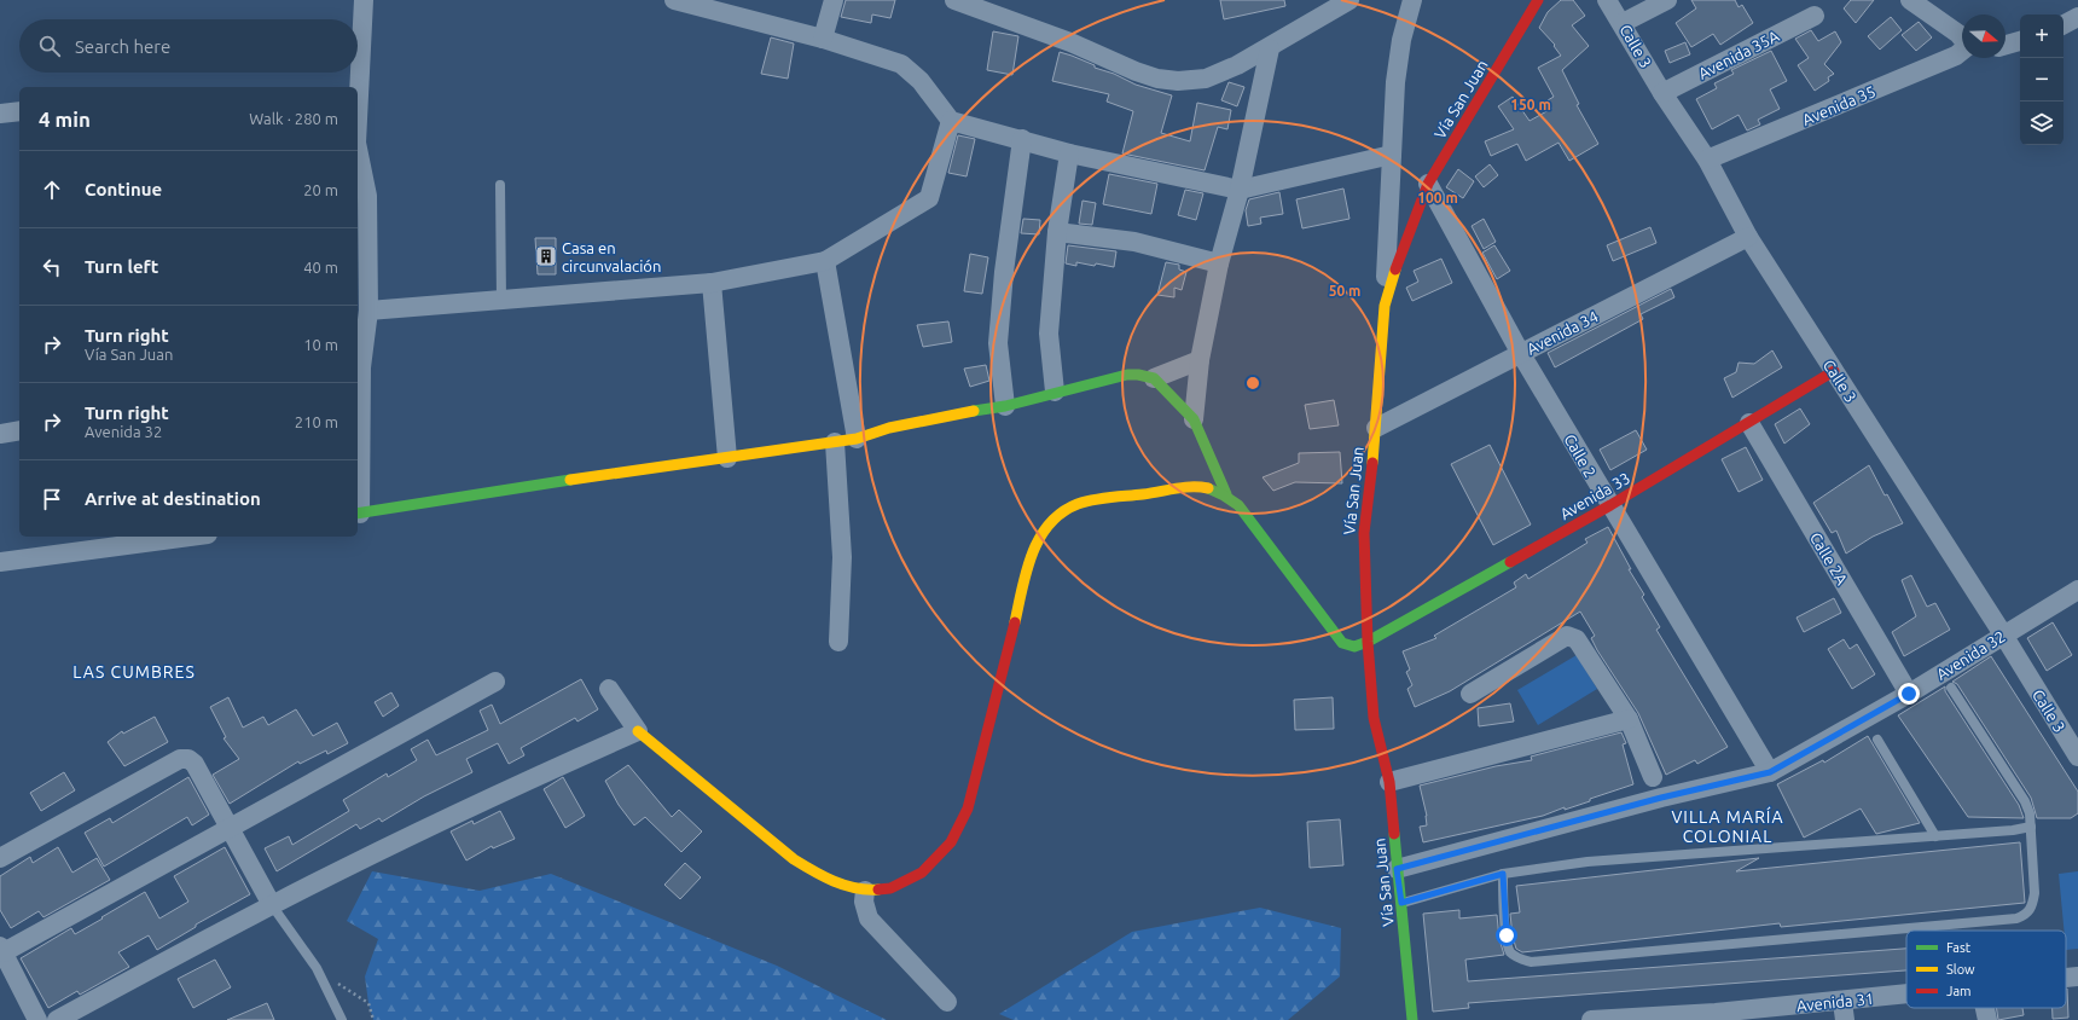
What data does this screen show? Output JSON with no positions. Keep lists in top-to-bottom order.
{
  "streets": {
    "street": [
      "Calle 3",
      "Avenida 35A",
      "Vía San Juan",
      "Avenida 35",
      "Avenida 34",
      "Calle 2",
      "Avenida 33",
      "Calle 2A",
      "Avenida 32",
      "Avenida 31"
    ]
  },
  "crossings": [
    ["Calle 3", "Avenida 35A"],
    ["Calle 3", "Avenida 35"],
    ["Calle 3", "Avenida 34"],
    ["Calle 3", "Avenida 33"],
    ["Calle 3", "Avenida 32"],
    ["Vía San Juan", "Avenida 34"],
    ["Vía San Juan", "Calle 2"],
    ["Vía San Juan", "Avenida 33"],
    ["Vía San Juan", "Avenida 32"],
    ["Avenida 34", "Calle 2"],
    ["Calle 2", "Avenida 33"],
    ["Calle 2", "Avenida 32"],
    ["Avenida 33", "Calle 2A"],
    ["Calle 2A", "Avenida 32"]
  ],
  "districts": ["LAS CUMBRES", "VILLA MARÍA COLONIAL"],
  "places": {
    "building": ["Casa en circunvalación"]
  },
  "legend": ["Fast", "Slow", "Jam"],
  "north": "right",
  "page": {
    "map_buttons": ["+", "−"],
    "search": "Search here",
    "heading": ["4 min", "Walk · 280 m"],
    "list": [
      ["Continue", "20 m"],
      ["Turn left", "40 m"],
      ["Turn right", "Vía San Juan", "10 m"],
      ["Turn right", "Avenida 32", "210 m"],
      "Arrive at destination"
    ]
  },
  "rings": ["150 m", "100 m", "50 m"]
}
